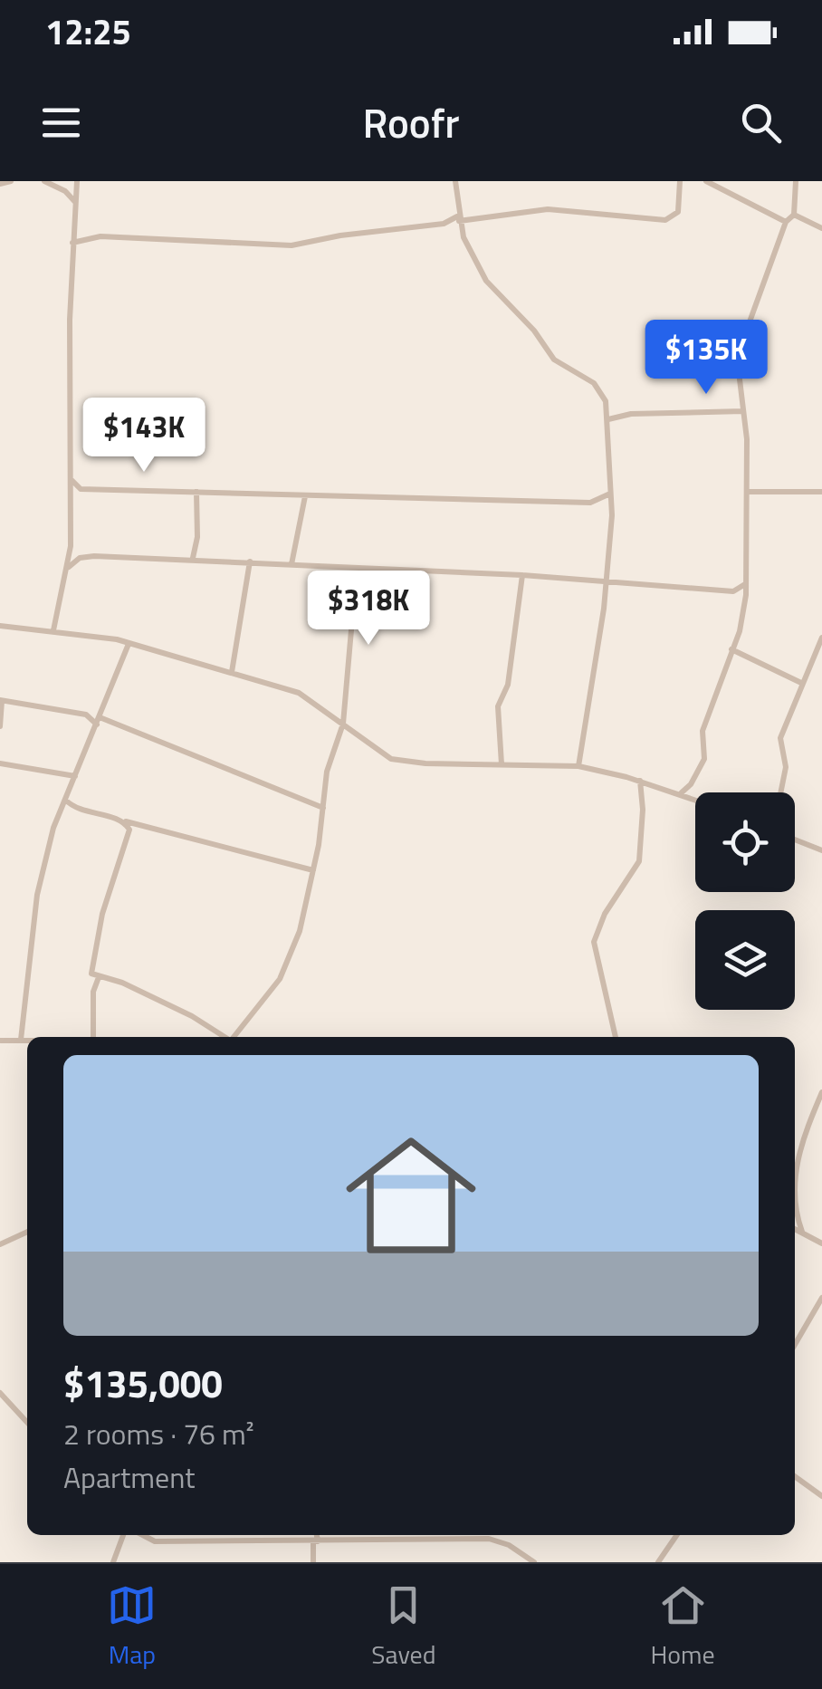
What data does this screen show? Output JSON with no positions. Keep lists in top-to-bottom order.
{
  "page": {
    "status": "12:25",
    "header": "Roofr",
    "price": ["$135K", "$143K", "$318K"],
    "list": [
      {
        "name": "$135,000",
        "note": "2 rooms · 76 m² · Apartment"
      }
    ],
    "tabs": ["Map", "Saved", "Home"]
  }
}
